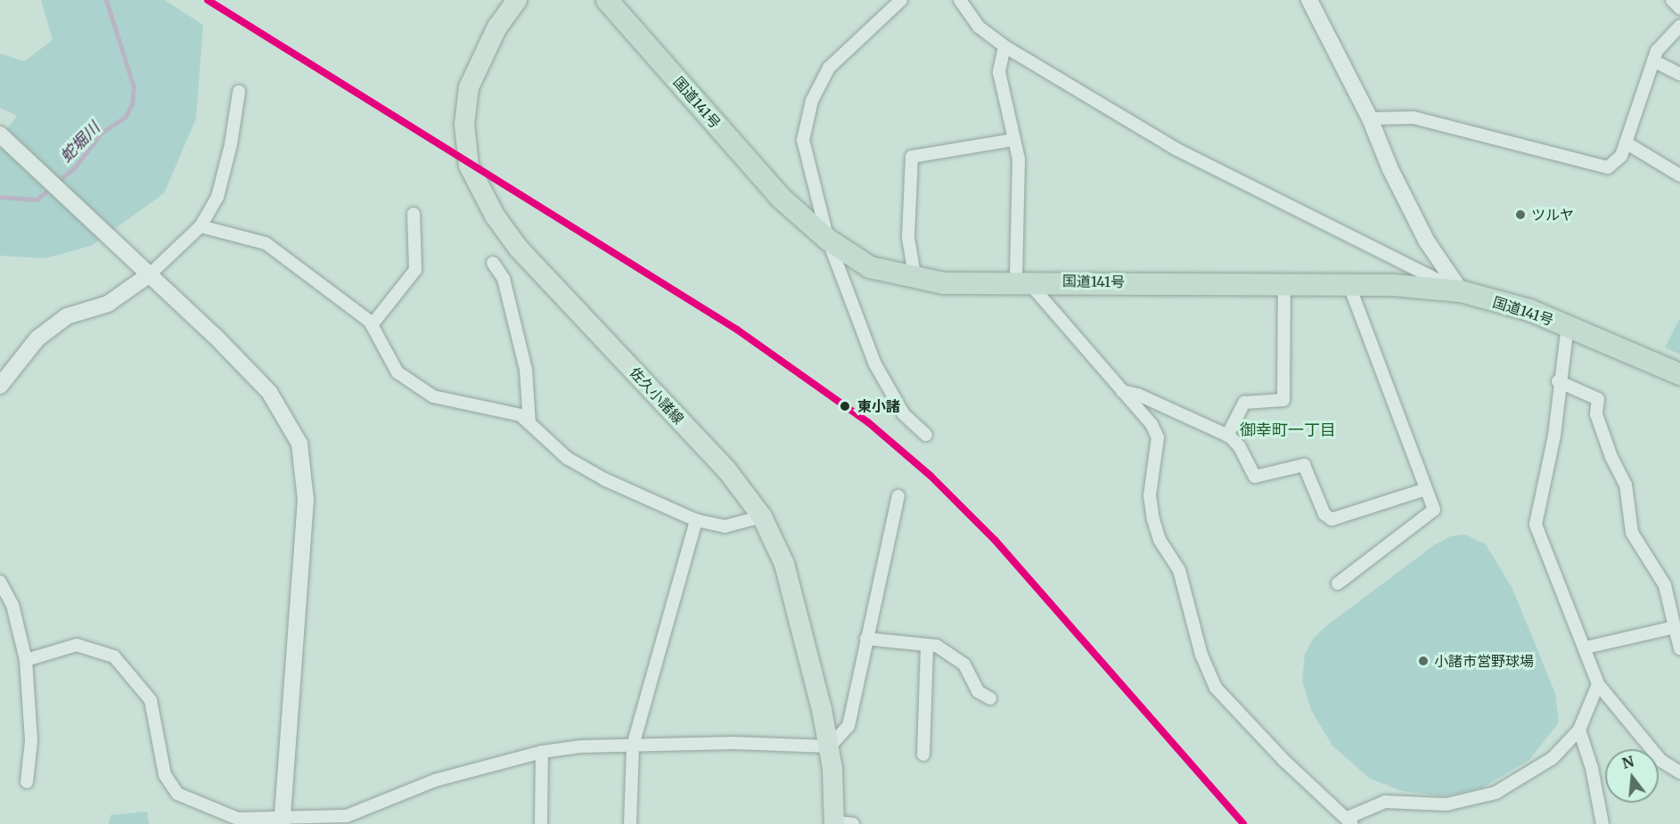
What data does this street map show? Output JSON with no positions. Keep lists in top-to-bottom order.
{
  "streets": {
    "highway": ["国道141号"],
    "main road": ["佐久小諸線"]
  },
  "districts": ["御幸町一丁目"],
  "water": ["蛇堀川"],
  "places": ["ツルヤ", "東小諸", "小諸市営野球場"],
  "north": "top"
}
